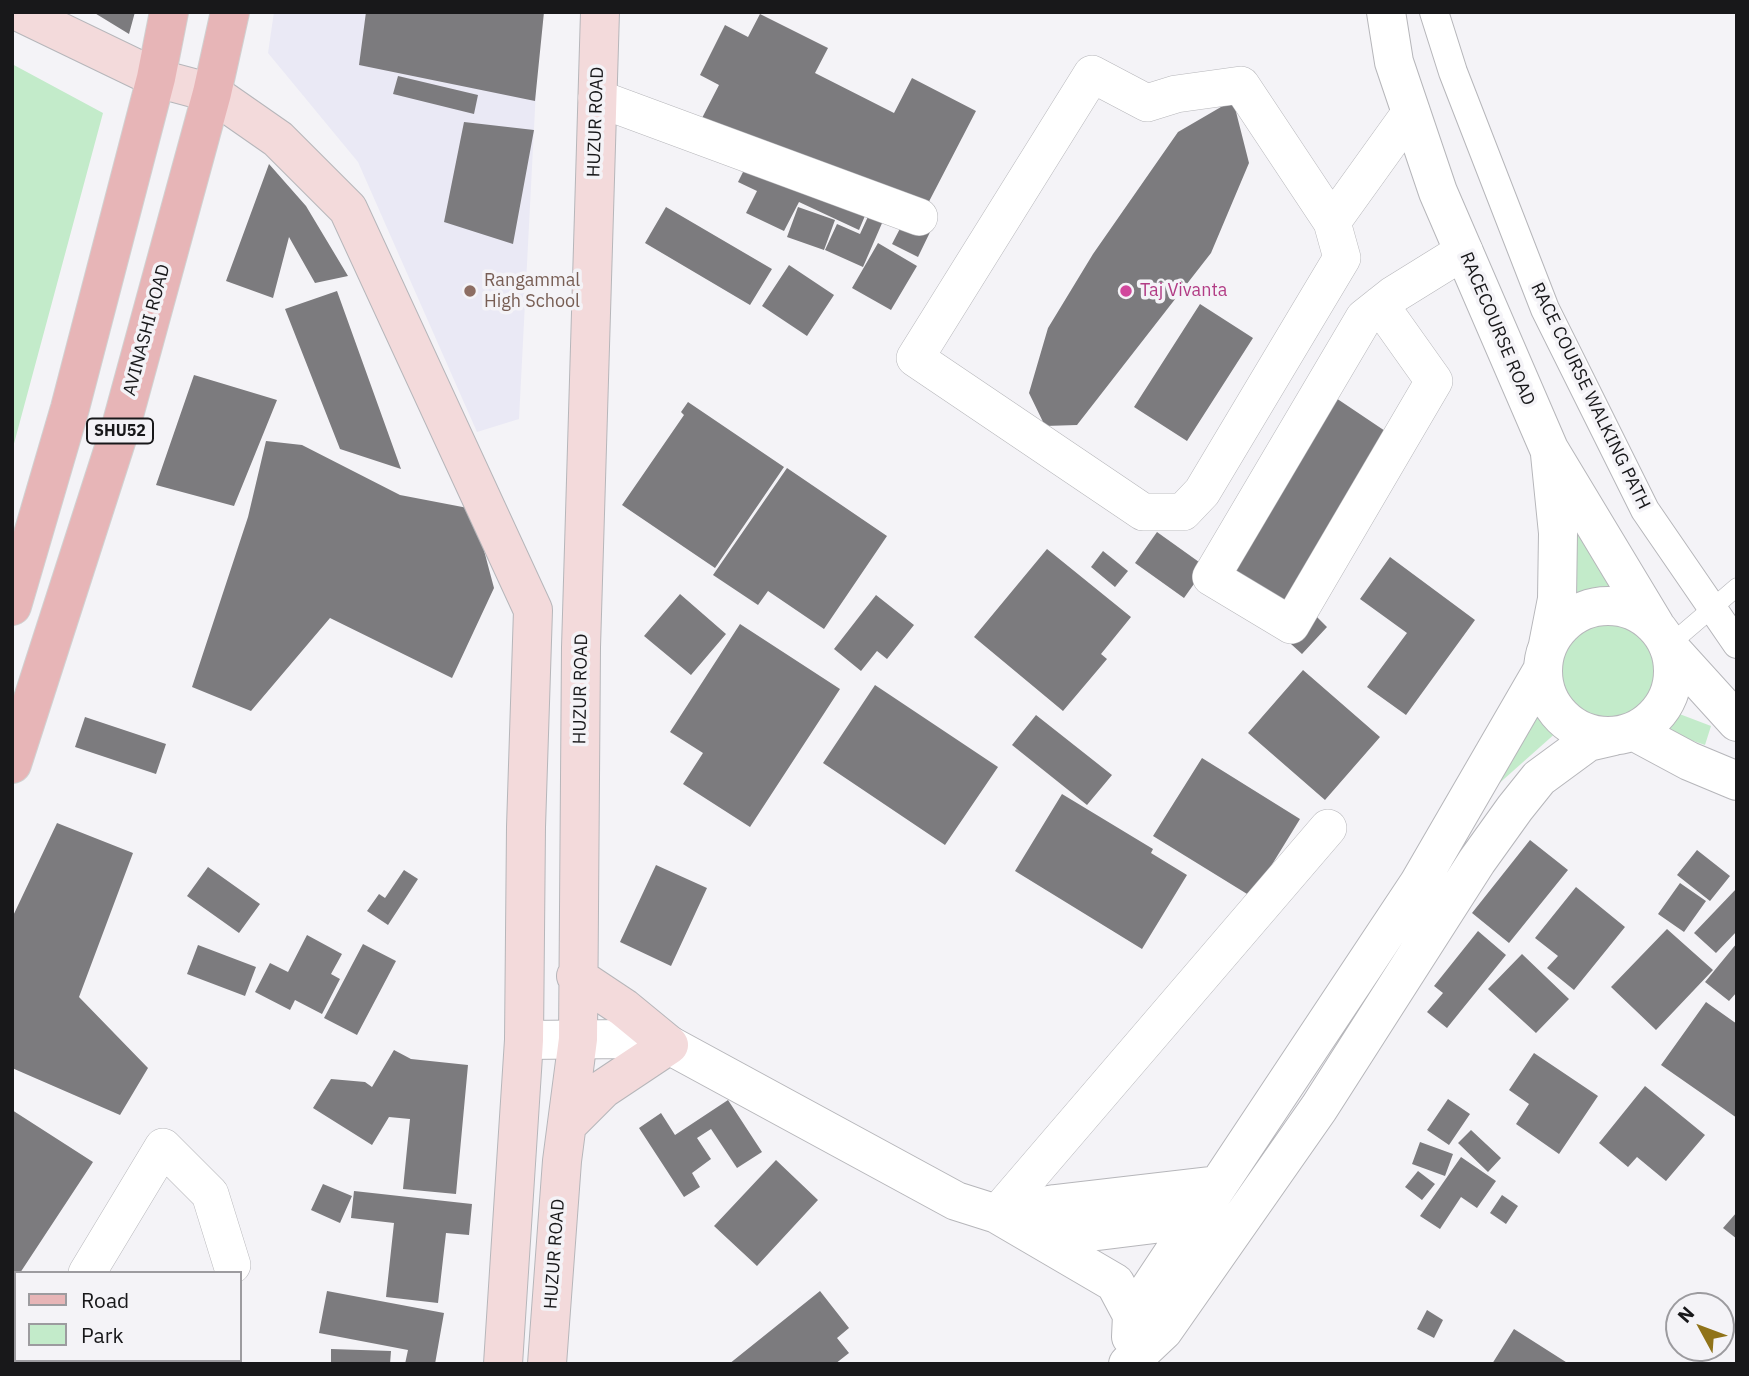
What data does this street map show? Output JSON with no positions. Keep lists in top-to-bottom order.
{
  "streets": {
    "main road": ["HUZUR ROAD", "AVINASHI ROAD", "SHU52"],
    "street": ["RACECOURSE ROAD", "RACE COURSE WALKING PATH"]
  },
  "places": ["Rangammal High School", "Taj Vivanta"],
  "legend": ["Road", "Park"],
  "north": "top left"
}
